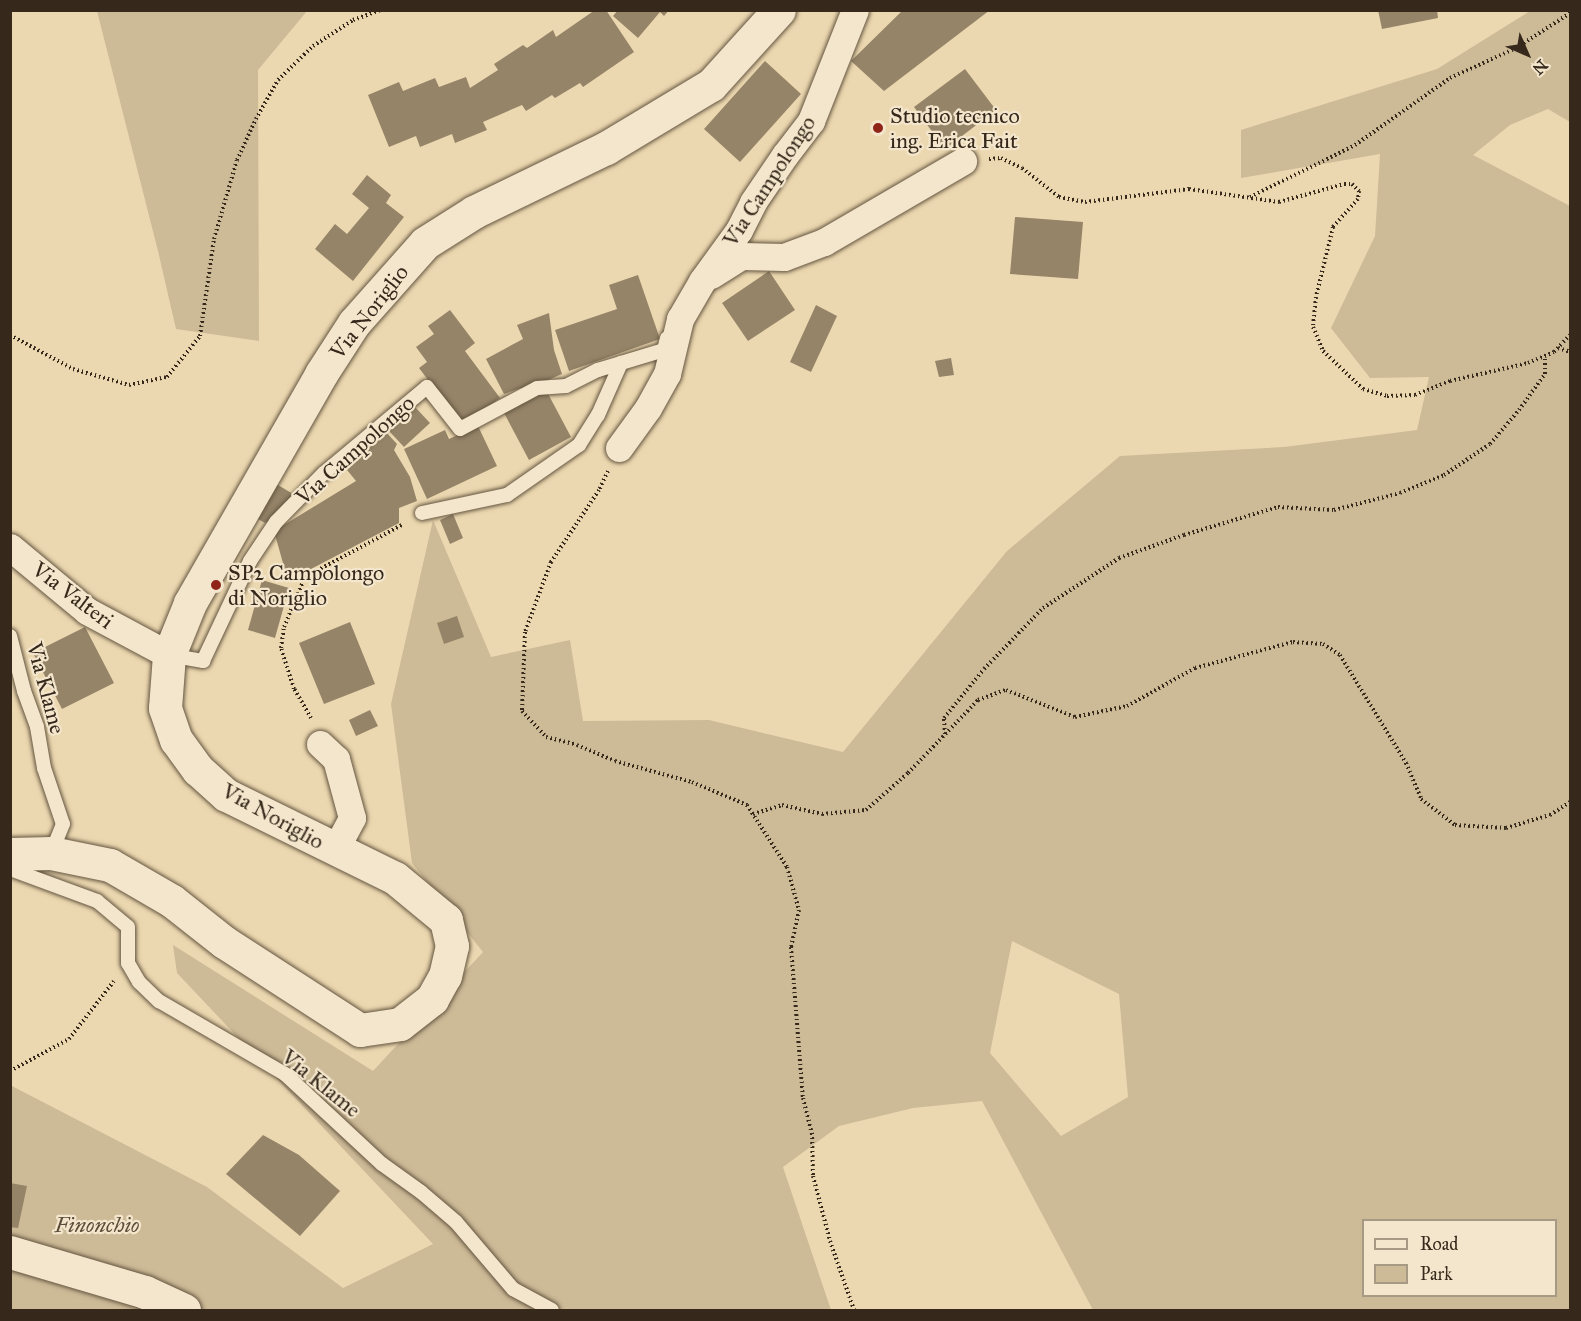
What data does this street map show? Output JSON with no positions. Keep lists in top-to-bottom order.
{
  "streets": {
    "main road": ["Via Noriglio"],
    "street": ["Via Campolongo", "Via Valteri"],
    "lane": ["Via Klame"]
  },
  "crossings": [
    ["Via Campolongo", "Via Noriglio"],
    ["Via Campolongo", "Via Valteri"],
    ["Via Noriglio", "Via Valteri"],
    ["Via Noriglio", "Via Klame"]
  ],
  "parks": ["Finonchio"],
  "places": ["Studio tecnico ing. Erica Fait", "SP2 Campolongo di Noriglio"],
  "legend": ["Road", "Park"],
  "north": "bottom right"
}
